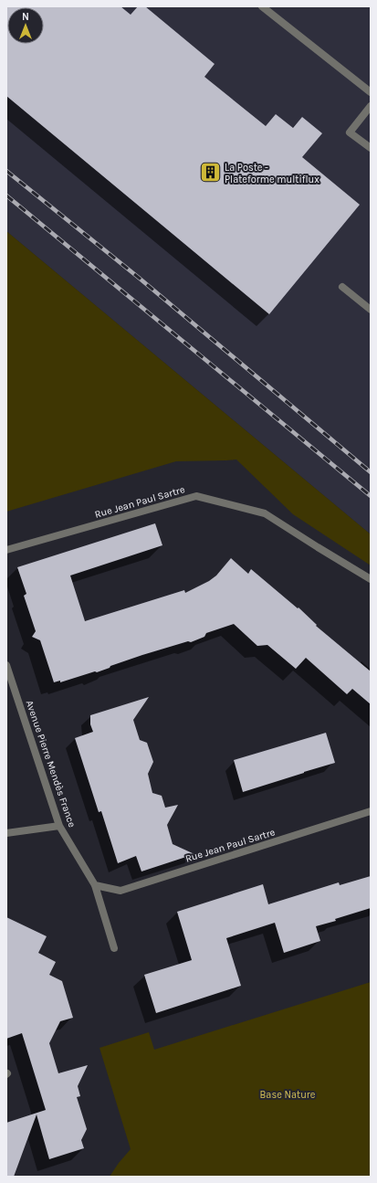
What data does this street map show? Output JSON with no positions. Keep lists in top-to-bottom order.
{
  "streets": {
    "street": ["Rue Jean Paul Sartre", "Avenue Pierre Mendès France"]
  },
  "crossings": [
    ["Rue Jean Paul Sartre", "Avenue Pierre Mendès France"]
  ],
  "parks": ["Base Nature"],
  "places": {
    "building": ["La Poste - Plateforme multiflux"]
  },
  "north": "top"
}
